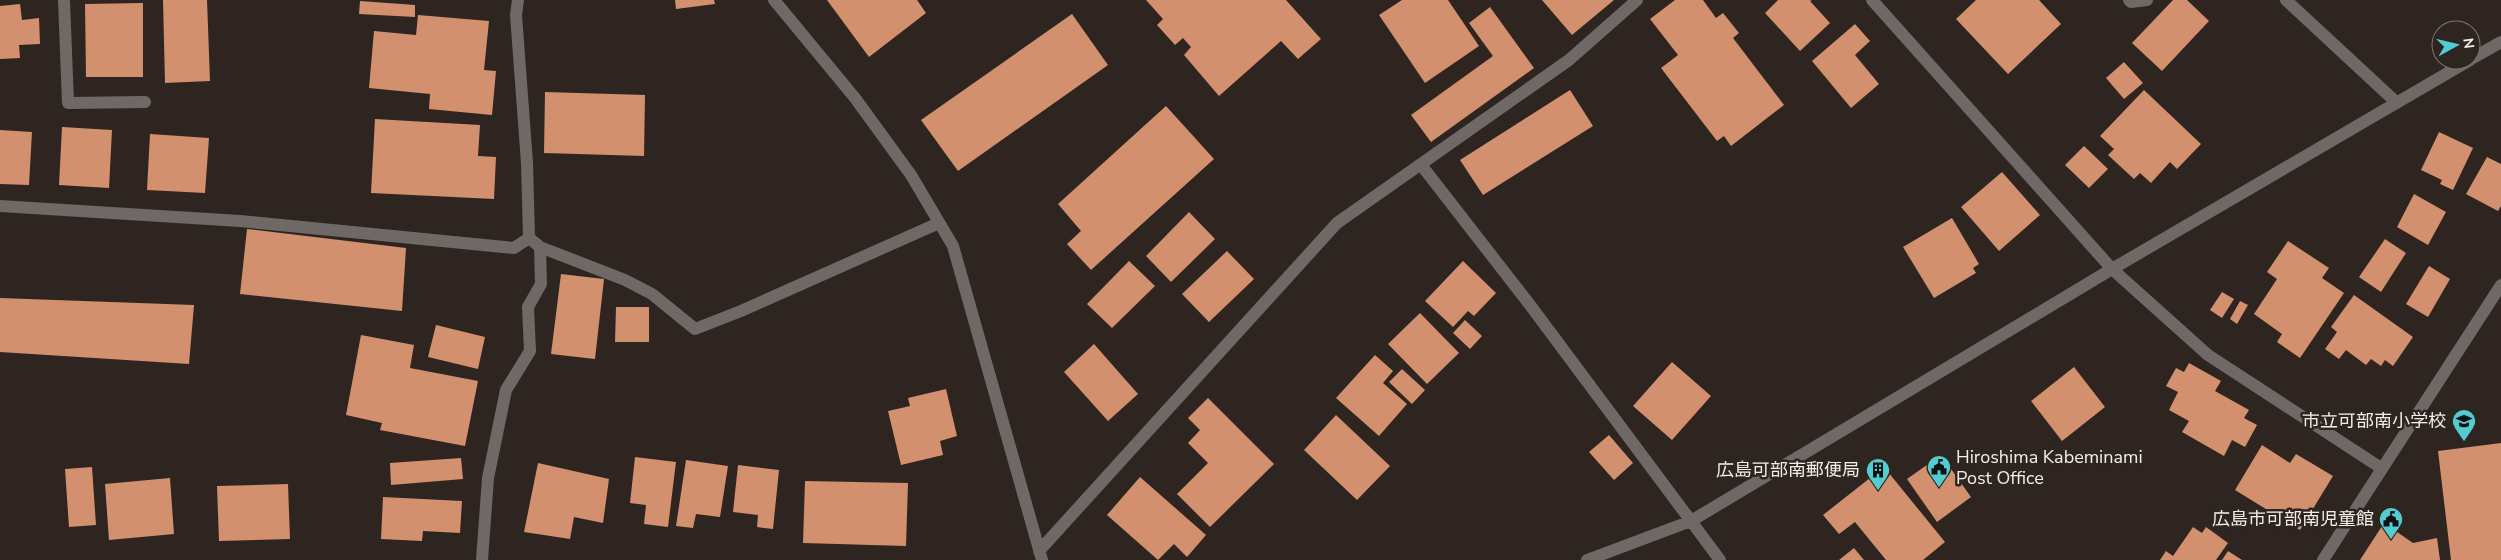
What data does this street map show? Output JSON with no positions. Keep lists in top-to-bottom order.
{
  "places": {
    "school or university": ["市立可部南小学校"],
    "public building": ["Hiroshima Kabeminami Post Office", "広島市可部南児童館"],
    "building": ["広島可部南郵便局"]
  },
  "north": "right"
}
